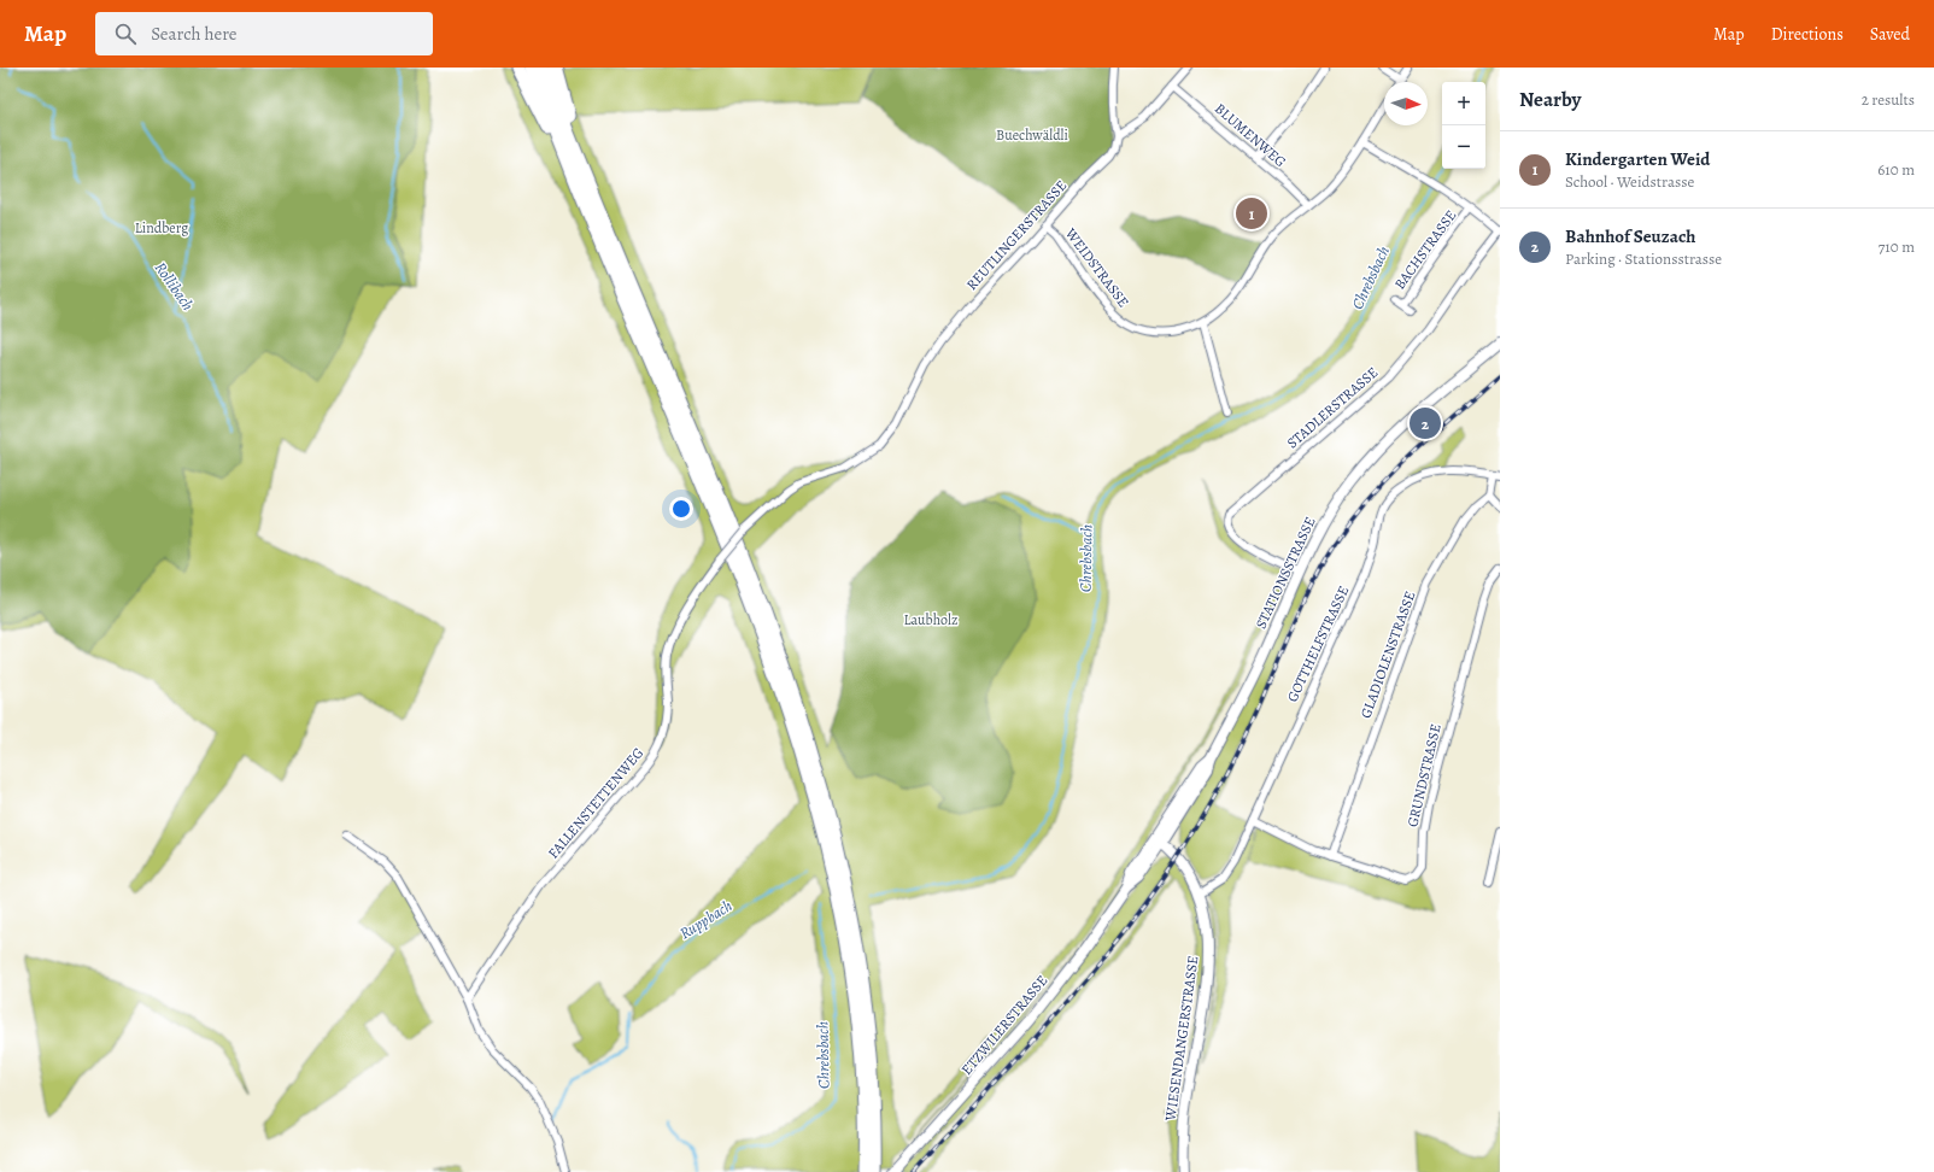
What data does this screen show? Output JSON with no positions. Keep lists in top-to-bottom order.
{
  "streets": {
    "main road": ["STATIONSSTRASSE", "ETZWILERSTRASSE", "WIESENDANGERSTRASSE"],
    "street": [
      "BLUMENWEG",
      "REUTLINGERSTRASSE",
      "BACHSTRASSE",
      "WEIDSTRASSE",
      "STADLERSTRASSE",
      "GOTTHELFSTRASSE",
      "GLADIOLENSTRASSE",
      "GRUNDSTRASSE",
      "FALLENSTETTENWEG"
    ]
  },
  "crossings": [
    ["BLUMENWEG", "WEIDSTRASSE"],
    ["REUTLINGERSTRASSE", "WEIDSTRASSE"],
    ["REUTLINGERSTRASSE", "FALLENSTETTENWEG"],
    ["STADLERSTRASSE", "STATIONSSTRASSE"],
    ["STATIONSSTRASSE", "ETZWILERSTRASSE"],
    ["GOTTHELFSTRASSE", "GRUNDSTRASSE"],
    ["GOTTHELFSTRASSE", "WIESENDANGERSTRASSE"],
    ["GLADIOLENSTRASSE", "GRUNDSTRASSE"],
    ["ETZWILERSTRASSE", "WIESENDANGERSTRASSE"]
  ],
  "water": ["Chrebsbach", "Rollibach", "Ruppbach"],
  "parks": ["Buechwäldli", "Lindberg", "Laubholz"],
  "north": "right",
  "page": {
    "header": "Map",
    "search": "Search here",
    "nav": ["Map", "Directions", "Saved"],
    "heading": ["Nearby", "2 results"],
    "map_buttons": ["+", "−"],
    "list": [
      {
        "mark": "1",
        "name": "Kindergarten Weid",
        "note": "School · Weidstrasse",
        "value": "610 m"
      },
      {
        "mark": "2",
        "name": "Bahnhof Seuzach",
        "note": "Parking · Stationsstrasse",
        "value": "710 m"
      }
    ],
    "pins": ["1", "2"]
  }
}
